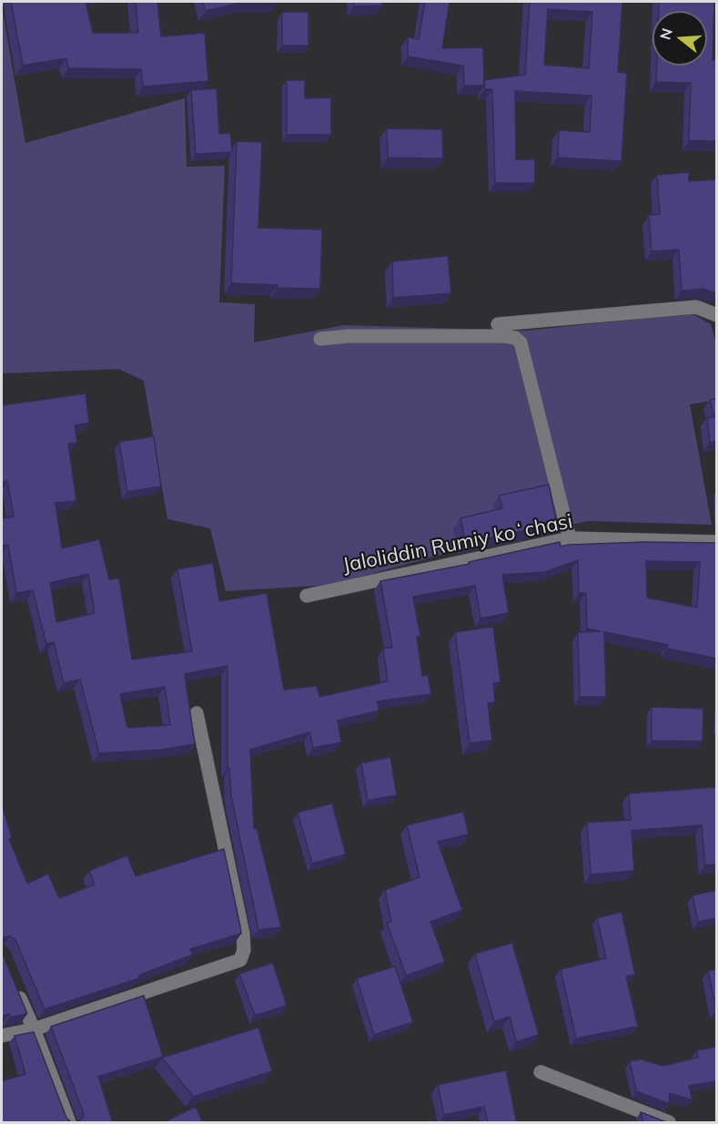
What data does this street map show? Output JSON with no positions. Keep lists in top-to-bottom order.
{
  "streets": {
    "street": ["Jaloliddin Rumiy koʻchasi"]
  },
  "north": "left"
}
